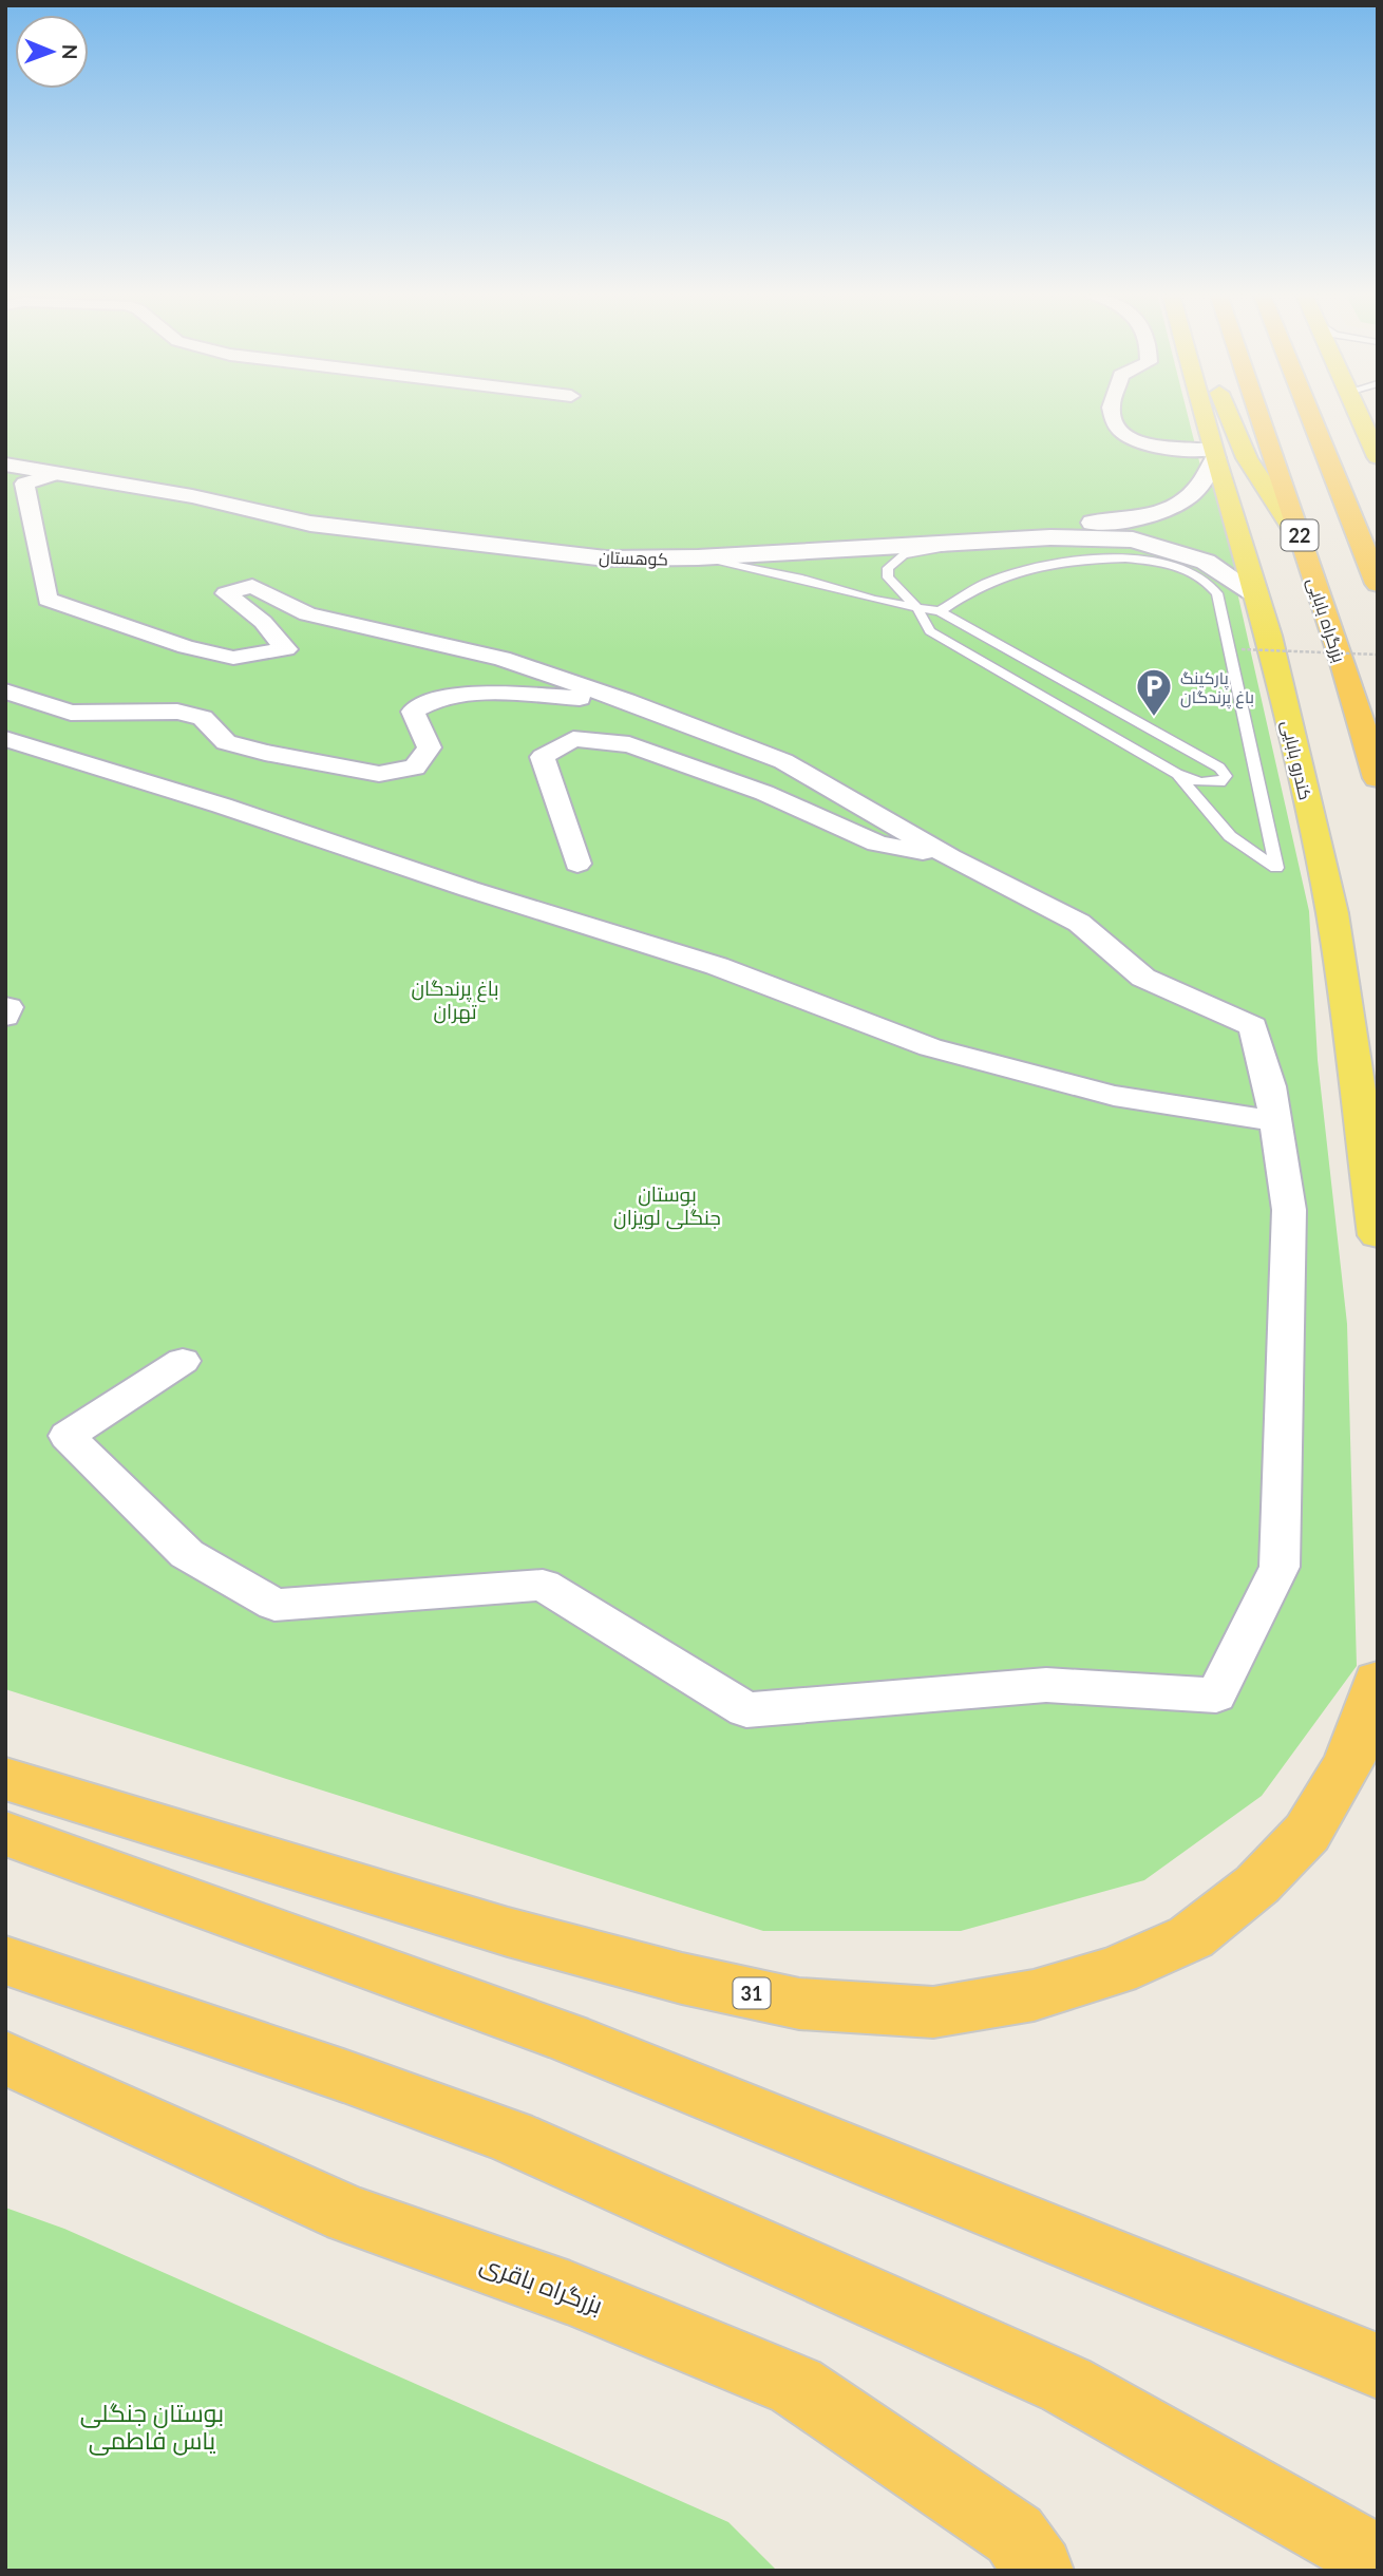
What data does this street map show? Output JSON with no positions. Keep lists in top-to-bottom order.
{
  "streets": {
    "highway": [
      "22",
      "بزرگراه بابایی",
      "31",
      "بزرگراه باقری"
    ],
    "main road": ["کوهستان", "کندرو بابایی"]
  },
  "crossings": [
    ["کوهستان", "کندرو بابایی"]
  ],
  "parks": ["باغ پرندگان تهران", "بوستان جنگلی لویزان", "بوستان جنگلی یاس فاطمی"],
  "places": {
    "parking": ["پارکینگ باغ پرندگان"]
  },
  "north": "right"
}
